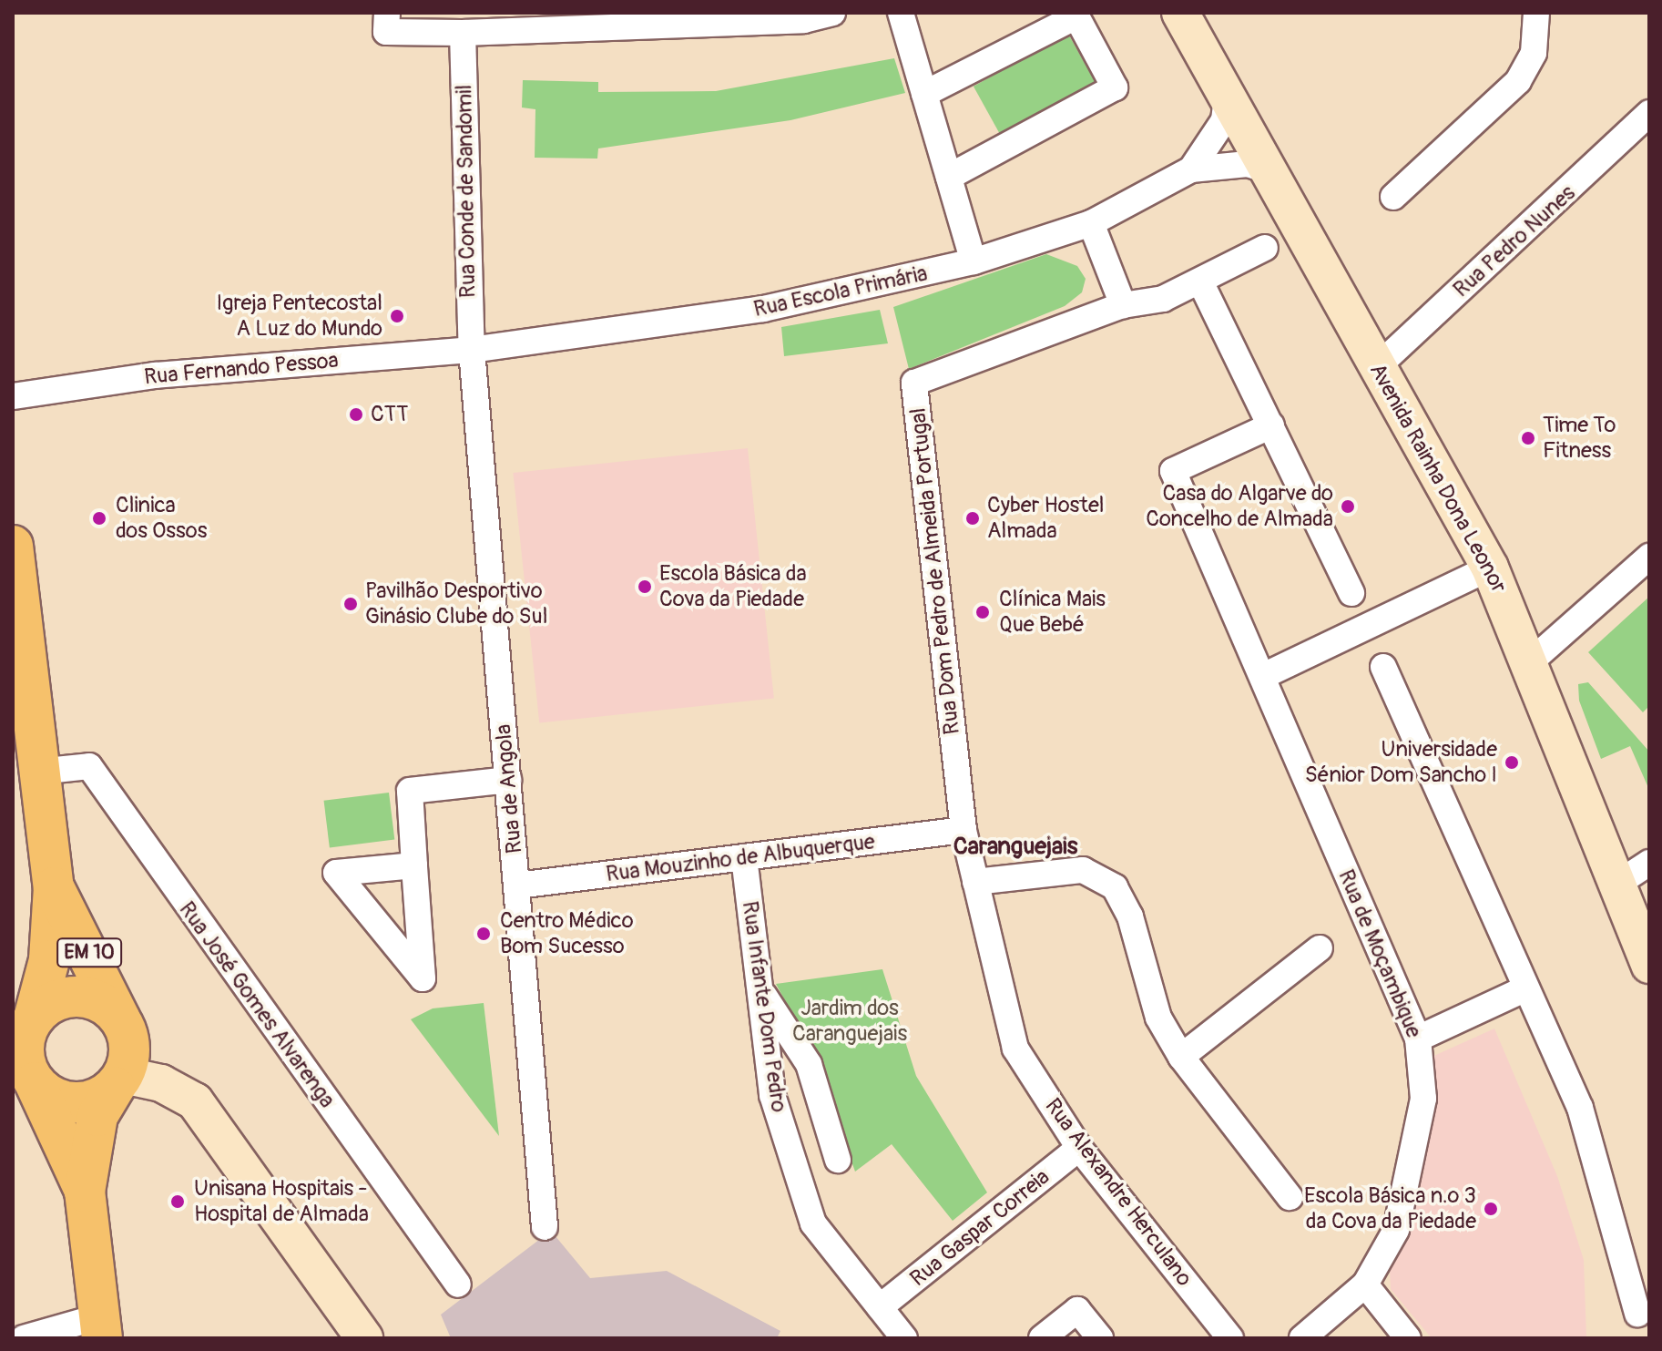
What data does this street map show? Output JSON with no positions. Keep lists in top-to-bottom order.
{
  "streets": {
    "main road": ["Avenida Rainha Dona Leonor", "EM 10"],
    "street": [
      "Rua Conde de Sandomil",
      "Rua Pedro Nunes",
      "Rua Escola Primária",
      "Rua Fernando Pessoa",
      "Rua Dom Pedro de Almeida Portugal",
      "Rua de Angola",
      "Rua Mouzinho de Albuquerque",
      "Rua de Moçambique",
      "Rua José Gomes Alvarenga",
      "Rua Infante Dom Pedro",
      "Rua Alexandre Herculano",
      "Rua Gaspar Correia"
    ]
  },
  "crossings": [
    ["Rua Conde de Sandomil", "Rua Escola Primária"],
    ["Rua Conde de Sandomil", "Rua Fernando Pessoa"],
    ["Rua Conde de Sandomil", "Rua de Angola"],
    ["Rua Pedro Nunes", "Avenida Rainha Dona Leonor"],
    ["Rua Escola Primária", "Rua Fernando Pessoa"],
    ["Rua Escola Primária", "Avenida Rainha Dona Leonor"],
    ["Rua Escola Primária", "Rua de Angola"],
    ["Rua Fernando Pessoa", "Rua de Angola"],
    ["Rua Dom Pedro de Almeida Portugal", "Rua Mouzinho de Albuquerque"],
    ["Rua Dom Pedro de Almeida Portugal", "Rua Alexandre Herculano"],
    ["Rua de Angola", "Rua Mouzinho de Albuquerque"],
    ["Rua Mouzinho de Albuquerque", "Rua Infante Dom Pedro"],
    ["Rua Mouzinho de Albuquerque", "Rua Alexandre Herculano"],
    ["EM 10", "Rua José Gomes Alvarenga"],
    ["Rua Infante Dom Pedro", "Rua Gaspar Correia"],
    ["Rua Alexandre Herculano", "Rua Gaspar Correia"]
  ],
  "districts": ["Caranguejais"],
  "parks": ["Jardim dos Caranguejais"],
  "places": [
    "Igreja Pentecostal A Luz do Mundo",
    "CTT",
    "Time To Fitness",
    "Casa do Algarve do Concelho de Almada",
    "Clinica dos Ossos",
    "Cyber Hostel Almada",
    "Escola Básica da Cova da Piedade",
    "Pavilhão Desportivo Ginásio Clube do Sul",
    "Clínica Mais Que Bebé",
    "Universidade Sénior Dom Sancho I",
    "Centro Médico Bom Sucesso",
    "Unisana Hospitais - Hospital de Almada",
    "Escola Básica n.º 3 da Cova da Piedade"
  ]
}
